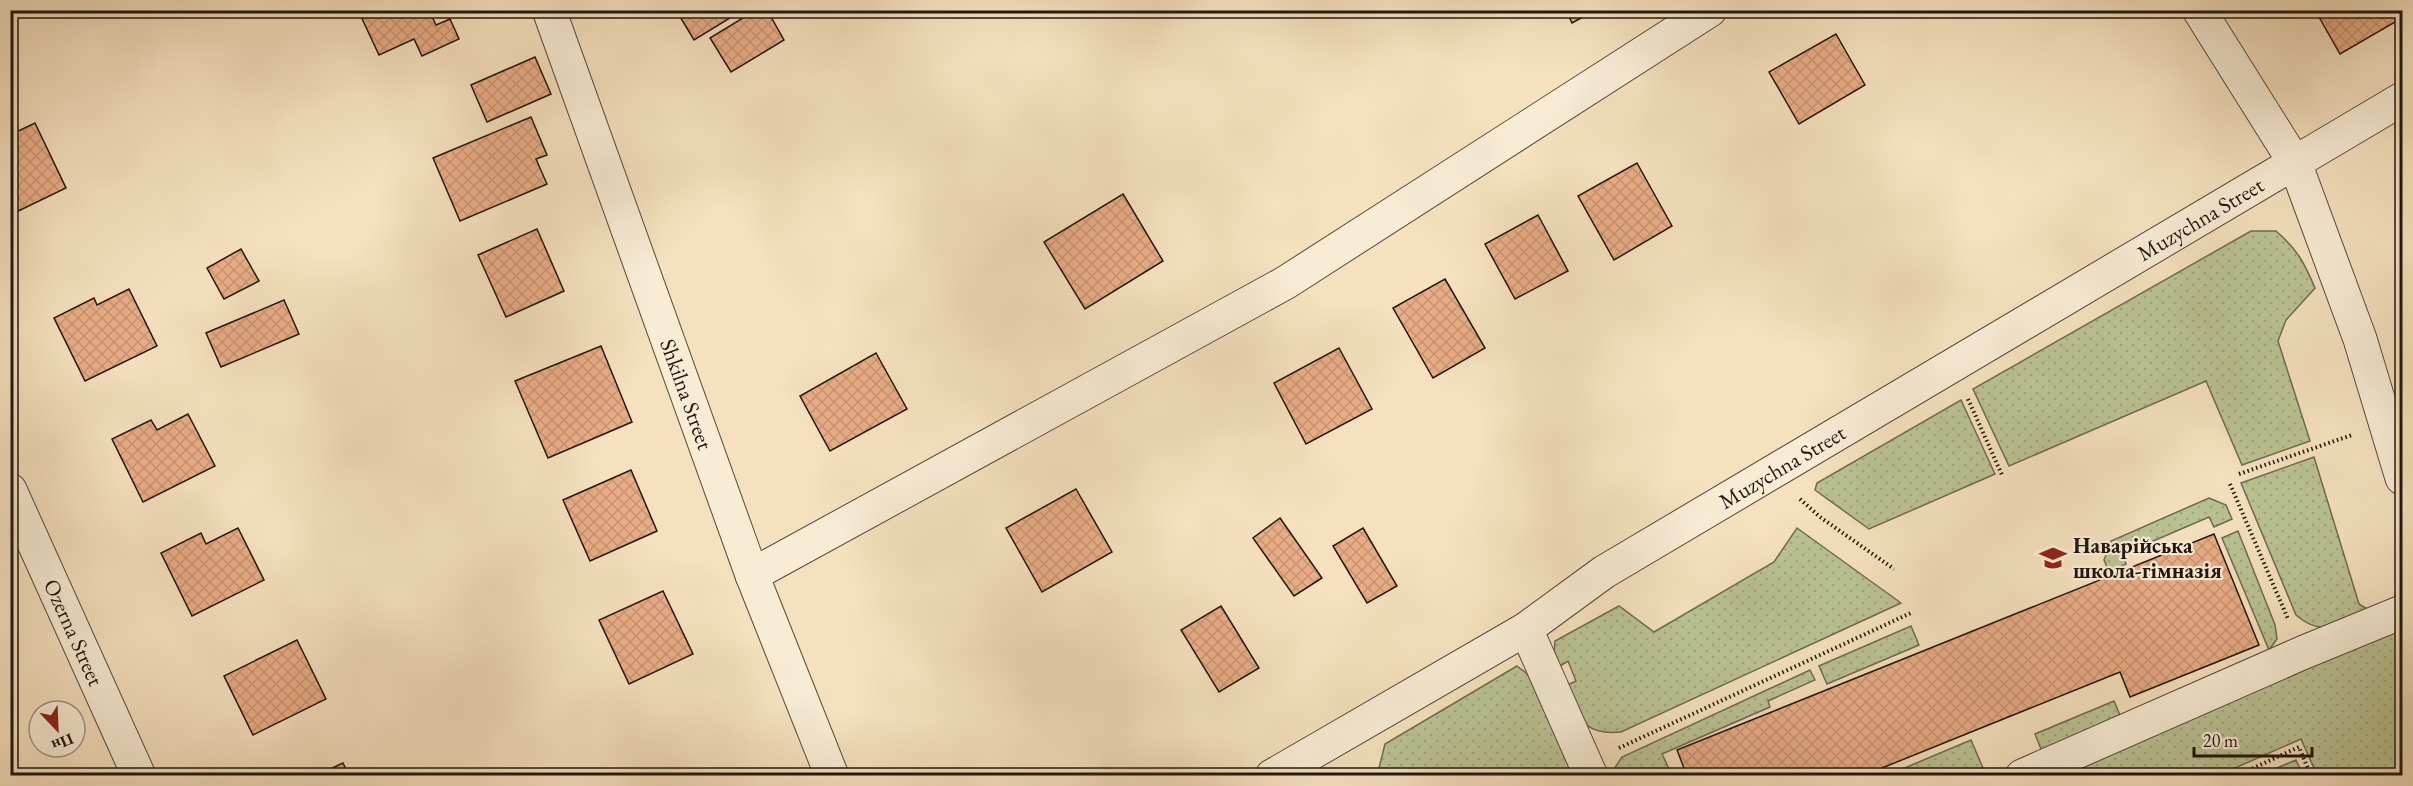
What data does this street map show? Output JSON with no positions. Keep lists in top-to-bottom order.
{
  "streets": {
    "street": ["Muzychna Street", "Shkilna Street", "Ozerna Street"]
  },
  "places": {
    "school or university": ["Наварійська школа-гімназія"]
  },
  "scale_bar": "20 m",
  "north": "bottom right"
}
